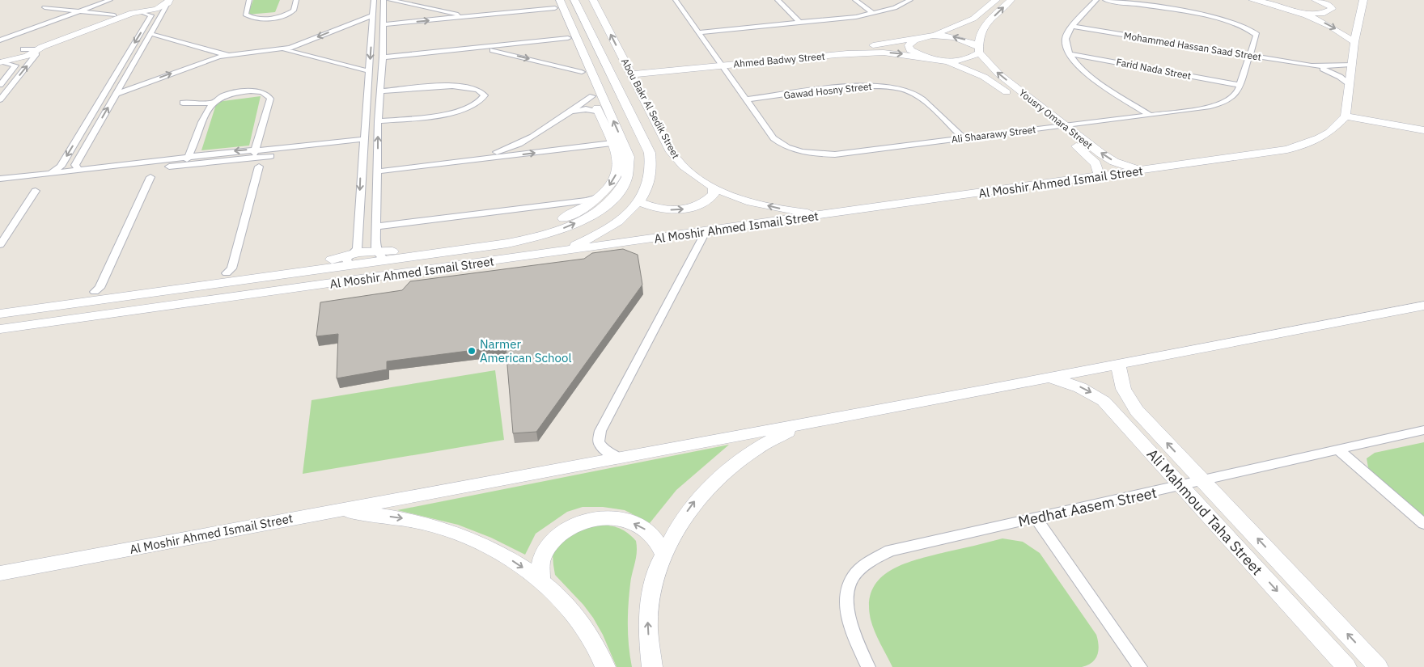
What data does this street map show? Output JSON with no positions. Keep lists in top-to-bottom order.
{
  "streets": {
    "street": [
      "Mohammed Hassan Saad Street",
      "Ahmed Badwy Street",
      "Farid Nada Street",
      "Gawad Hosny Street",
      "Abou Bakr Al Sedik Street",
      "Yousry Omara Street",
      "Ali Shaarawy Street",
      "Al Moshir Ahmed Ismail Street",
      "Medhat Aasem Street",
      "Ali Mahmoud Taha Street"
    ]
  },
  "crossings": [
    ["Mohammed Hassan Saad Street", "Ali Shaarawy Street"],
    ["Ahmed Badwy Street", "Abou Bakr Al Sedik Street"],
    ["Ahmed Badwy Street", "Yousry Omara Street"],
    ["Ahmed Badwy Street", "Ali Shaarawy Street"],
    ["Farid Nada Street", "Ali Shaarawy Street"],
    ["Gawad Hosny Street", "Ali Shaarawy Street"],
    ["Abou Bakr Al Sedik Street", "Al Moshir Ahmed Ismail Street"],
    ["Yousry Omara Street", "Ali Shaarawy Street"],
    ["Yousry Omara Street", "Al Moshir Ahmed Ismail Street"],
    ["Al Moshir Ahmed Ismail Street", "Ali Mahmoud Taha Street"],
    ["Medhat Aasem Street", "Ali Mahmoud Taha Street"]
  ],
  "places": ["Narmer American School"]
}
